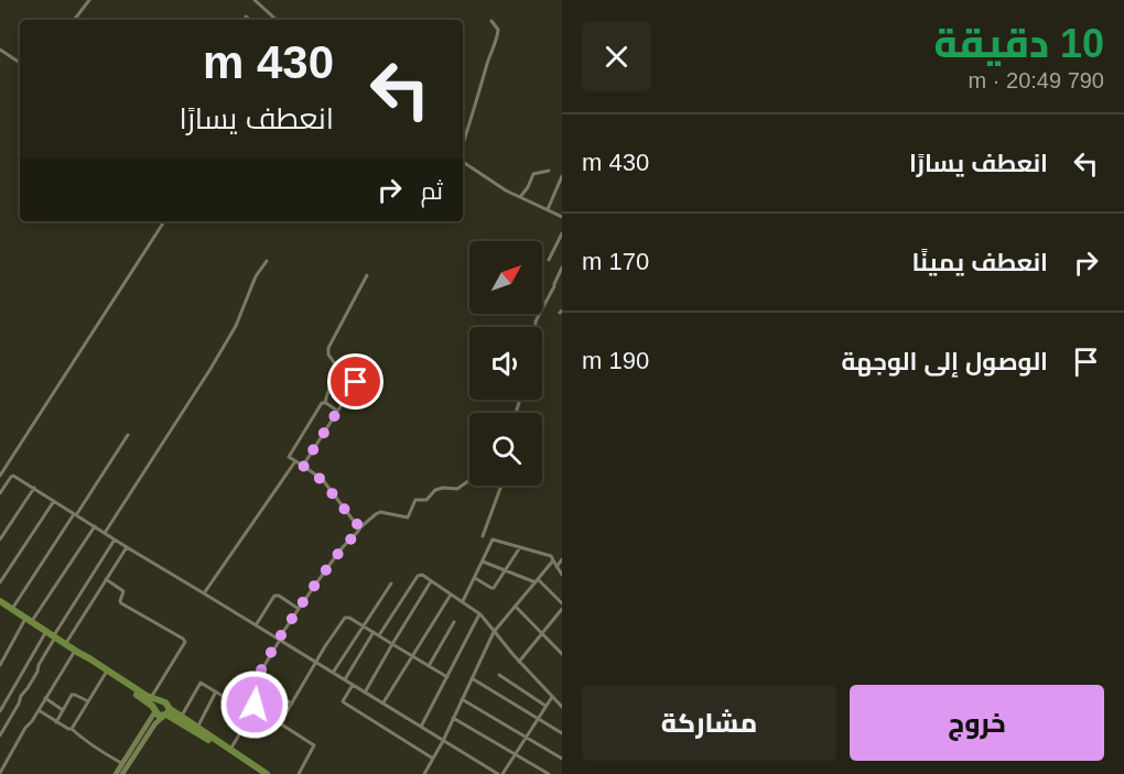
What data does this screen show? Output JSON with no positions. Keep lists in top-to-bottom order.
{
  "north": "top right",
  "page": {
    "heading": ["10 دقيقة", "790 m · 20:49"],
    "turn": ["430 m", "انعطف يسارًا"],
    "list": [
      {
        "name": "انعطف يسارًا",
        "value": "430 m"
      },
      {
        "name": "انعطف يمينًا",
        "value": "170 m"
      },
      {
        "name": "الوصول إلى الوجهة",
        "value": "190 m"
      }
    ],
    "then": "ثم",
    "buttons": ["خروج", "مشاركة"]
  }
}
